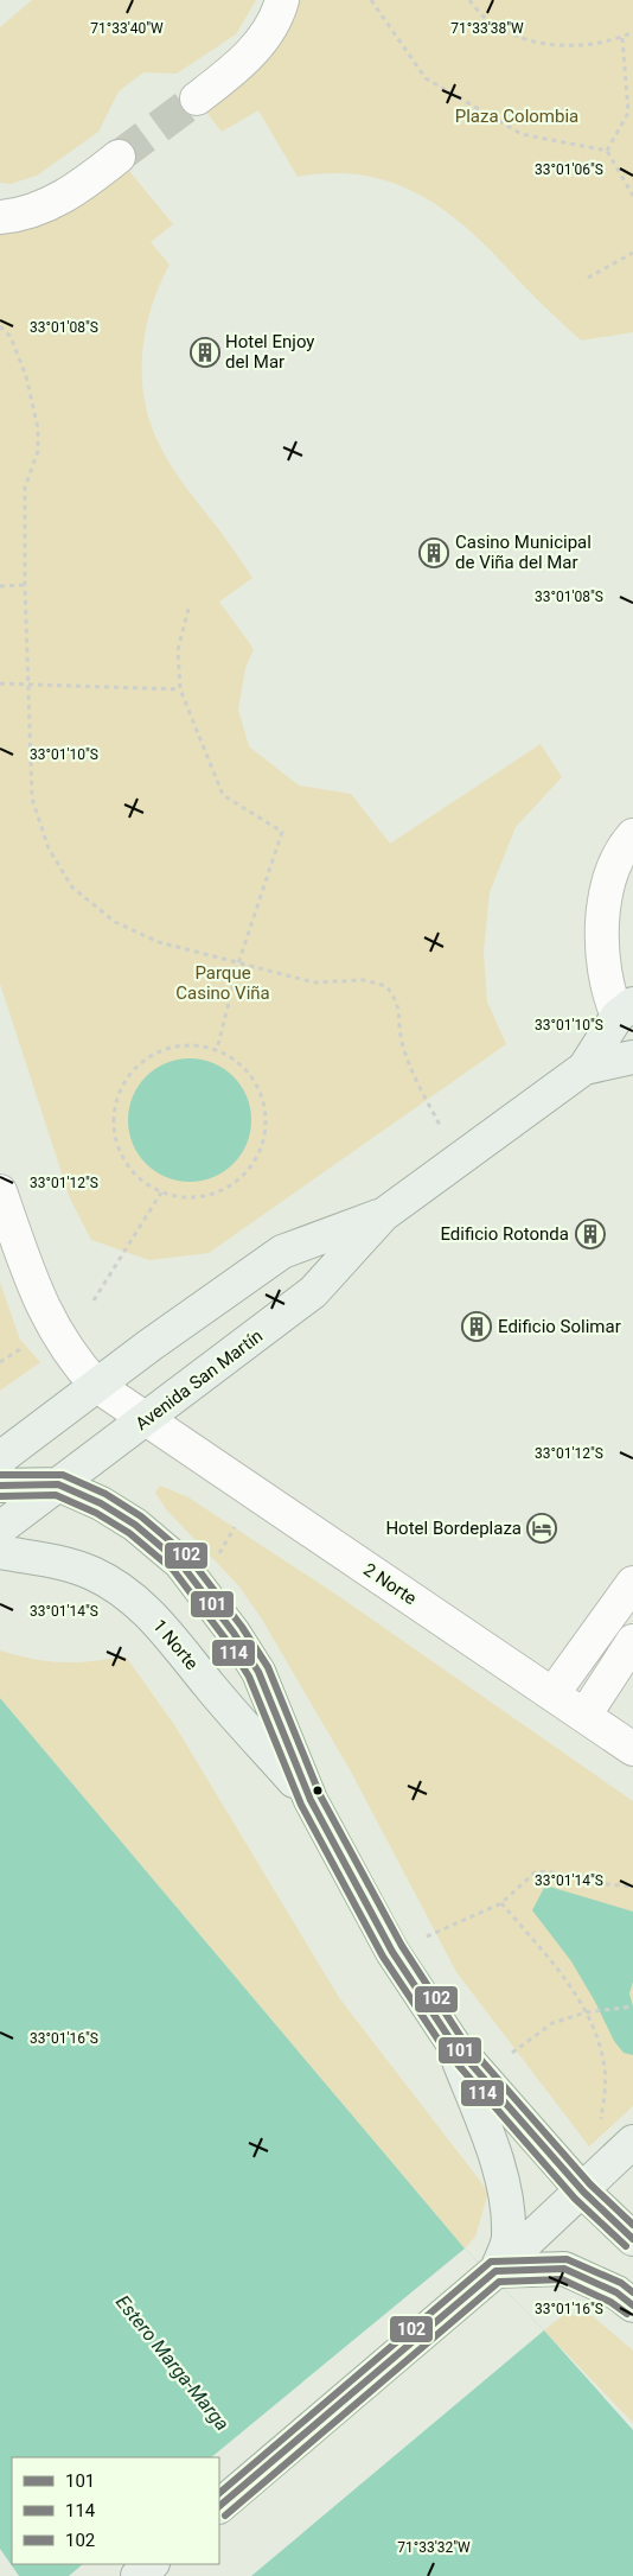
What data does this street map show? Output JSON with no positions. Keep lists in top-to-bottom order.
{
  "streets": {
    "main road": ["Avenida San Martín", "1 Norte"],
    "street": ["2 Norte"]
  },
  "crossings": [
    ["Avenida San Martín", "2 Norte"],
    ["Avenida San Martín", "1 Norte"]
  ],
  "water": ["Estero Marga-Marga"],
  "parks": ["Plaza Colombia", "Parque Casino Viña"],
  "places": {
    "building": [
      "Hotel Enjoy del Mar",
      "Casino Municipal de Viña del Mar",
      "Edificio Rotonda",
      "Edificio Solimar"
    ],
    "hotel": ["Hotel Bordeplaza"]
  },
  "lines": ["transit line 102", "transit line 101", "transit line 114"],
  "legend": ["101", "114", "102"],
  "coordinates": [
    "71°33'40\"W",
    "71°33'38\"W",
    "33°01'06\"S",
    "33°01'08\"S",
    "33°01'10\"S",
    "33°01'12\"S",
    "33°01'14\"S",
    "33°01'16\"S",
    "71°33'32\"W"
  ]
}
